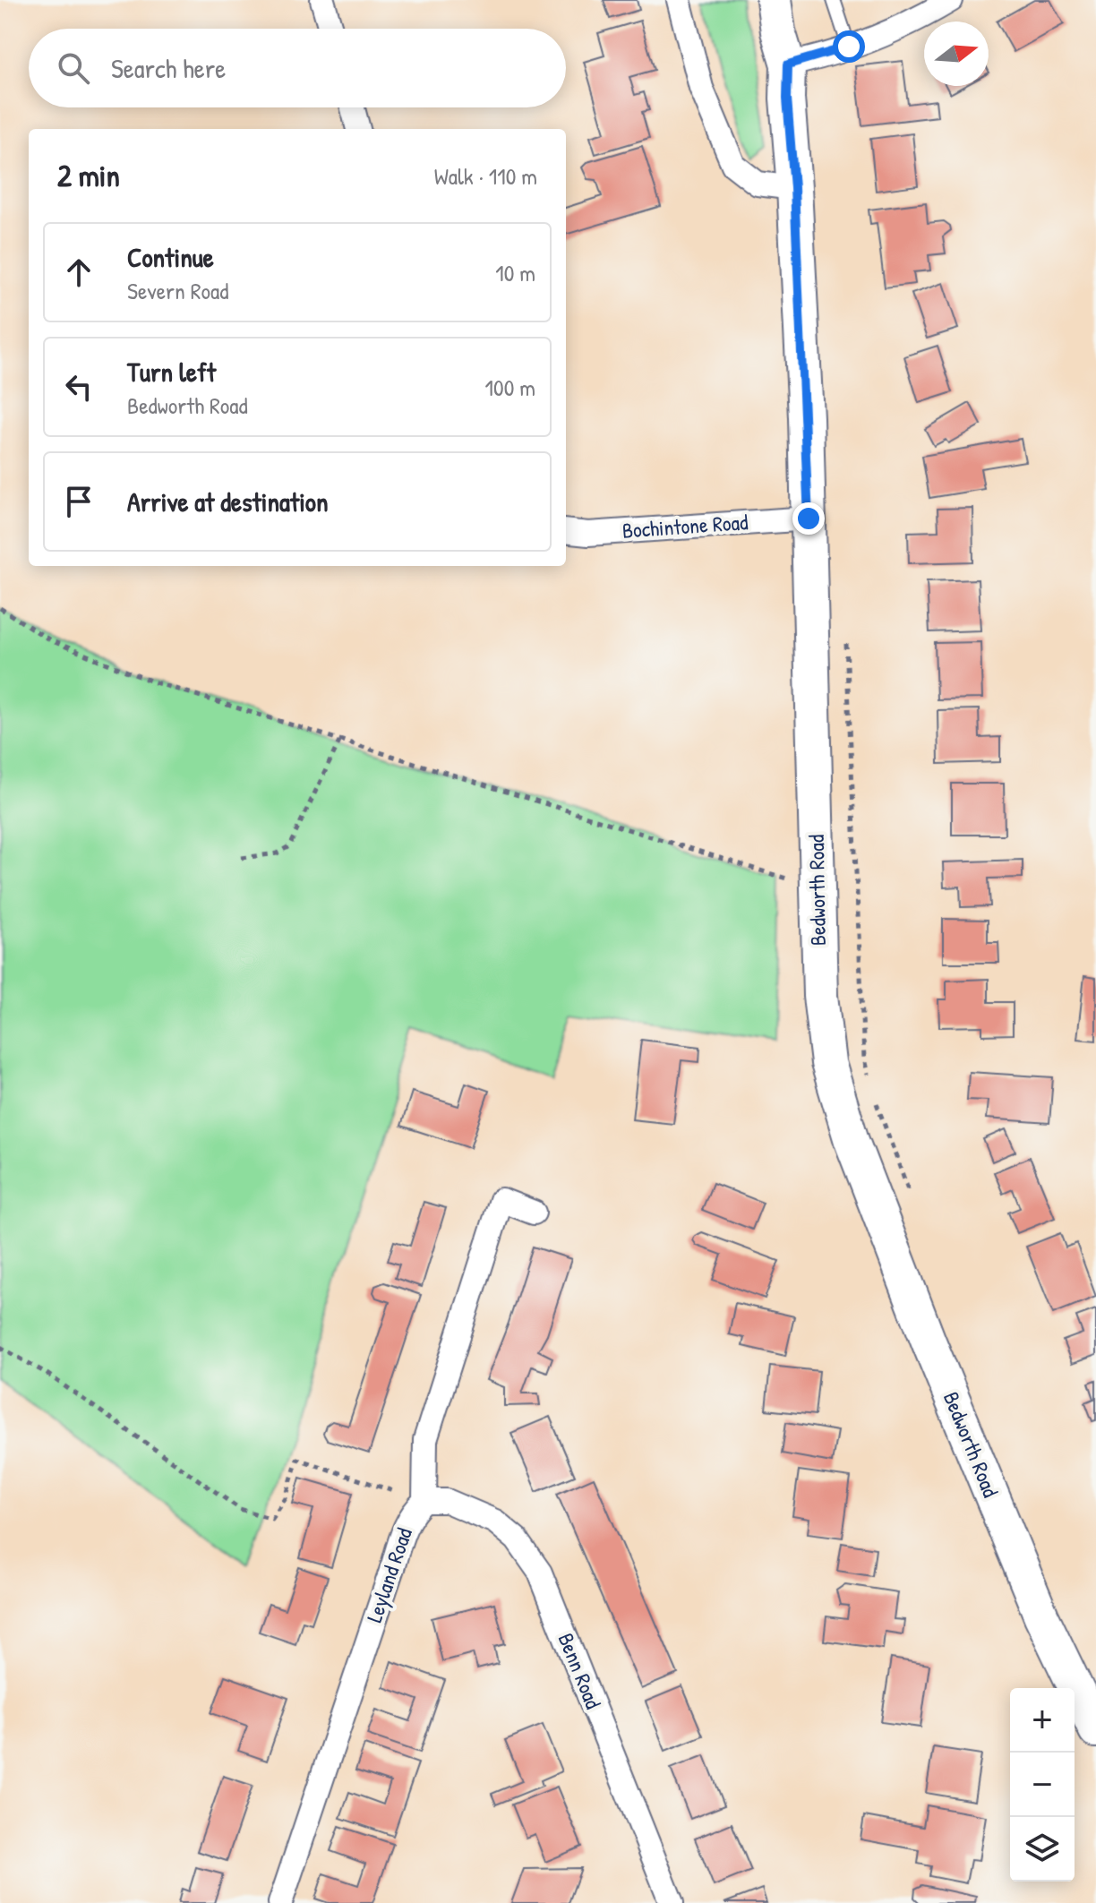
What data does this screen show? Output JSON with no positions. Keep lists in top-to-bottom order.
{
  "streets": {
    "main road": ["Bedworth Road"],
    "street": ["Bochintone Road", "Leyland Road", "Benn Road"]
  },
  "crossings": [
    ["Bochintone Road", "Bedworth Road"],
    ["Leyland Road", "Benn Road"]
  ],
  "north": "right",
  "page": {
    "search": "Search here",
    "heading": ["2 min", "Walk · 110 m"],
    "list": [
      ["Continue", "Severn Road", "10 m"],
      ["Turn left", "Bedworth Road", "100 m"],
      "Arrive at destination"
    ],
    "map_buttons": ["+", "−"]
  }
}
